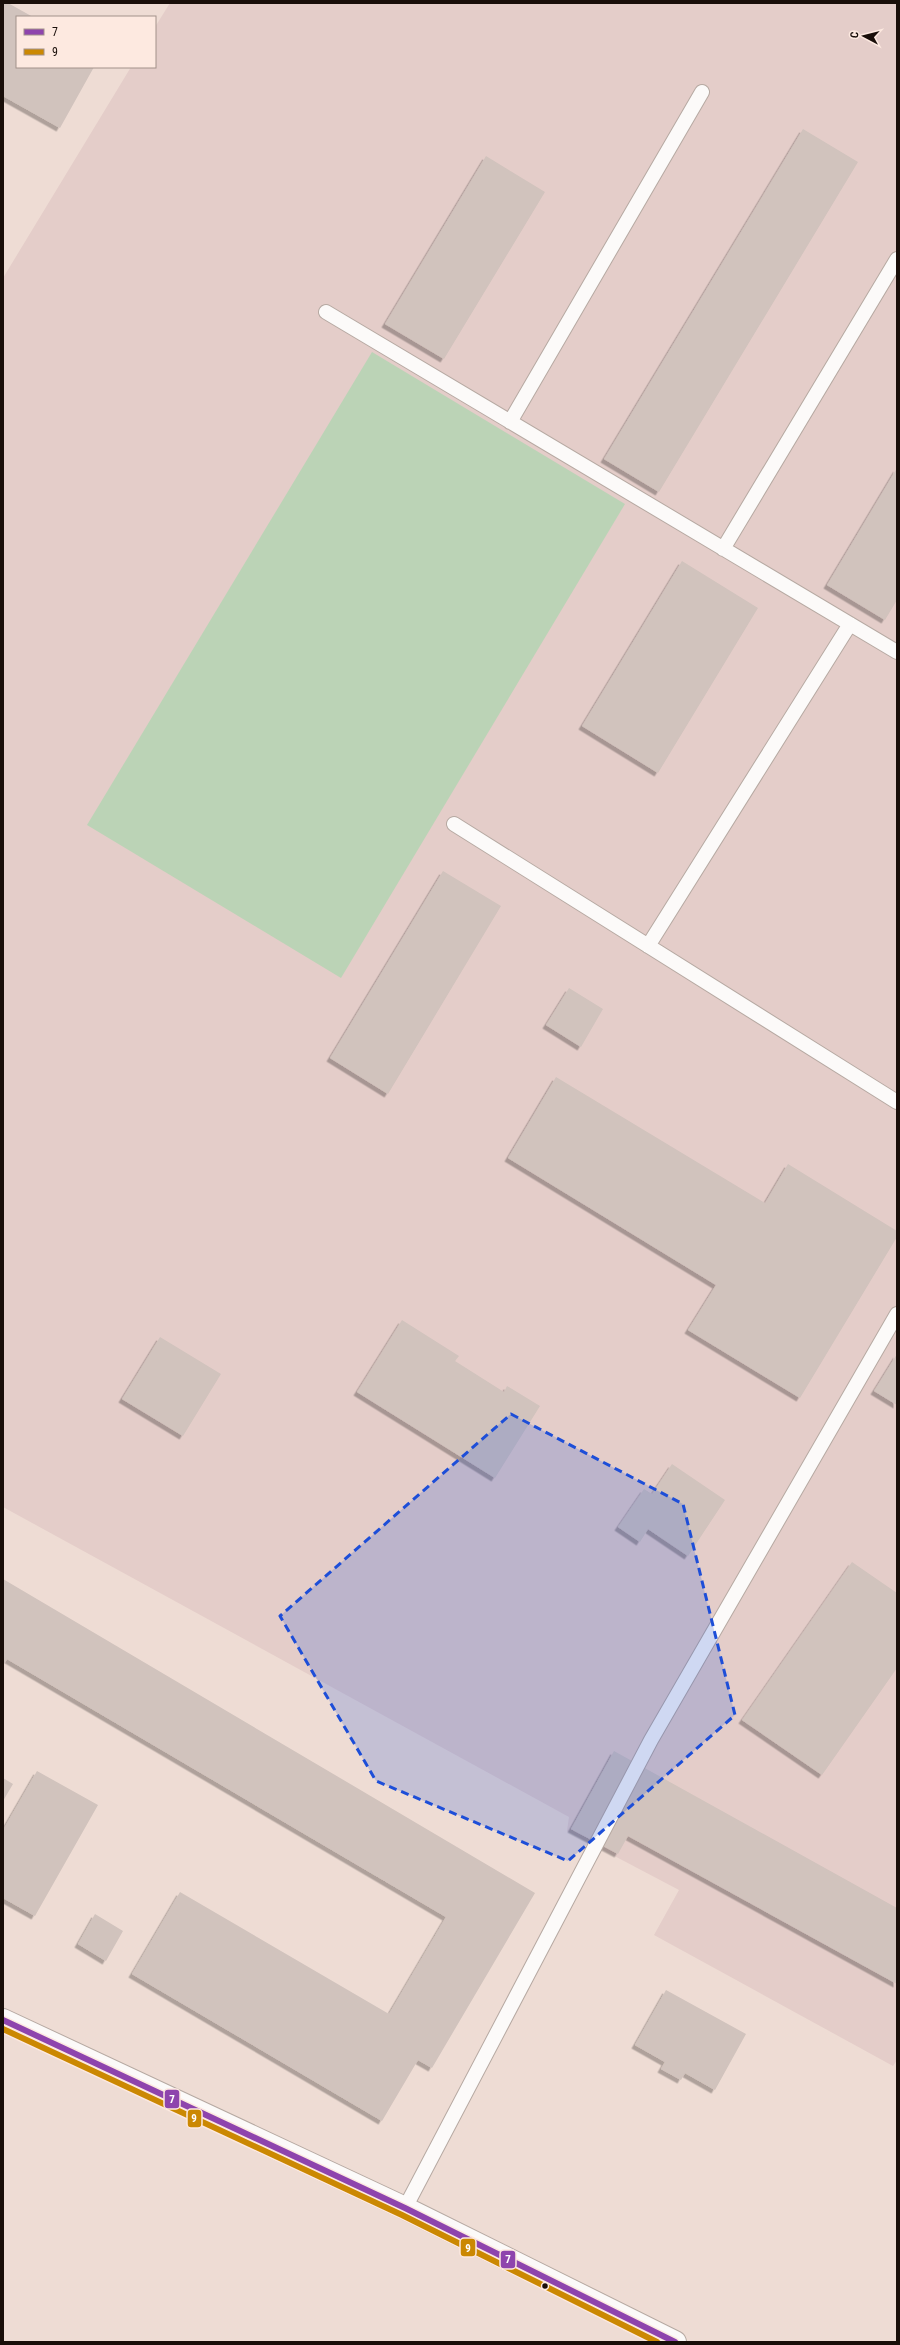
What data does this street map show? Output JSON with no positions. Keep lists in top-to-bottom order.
{
  "lines": ["transit line 7", "transit line 9"],
  "legend": ["7", "9"],
  "north": "left"
}
